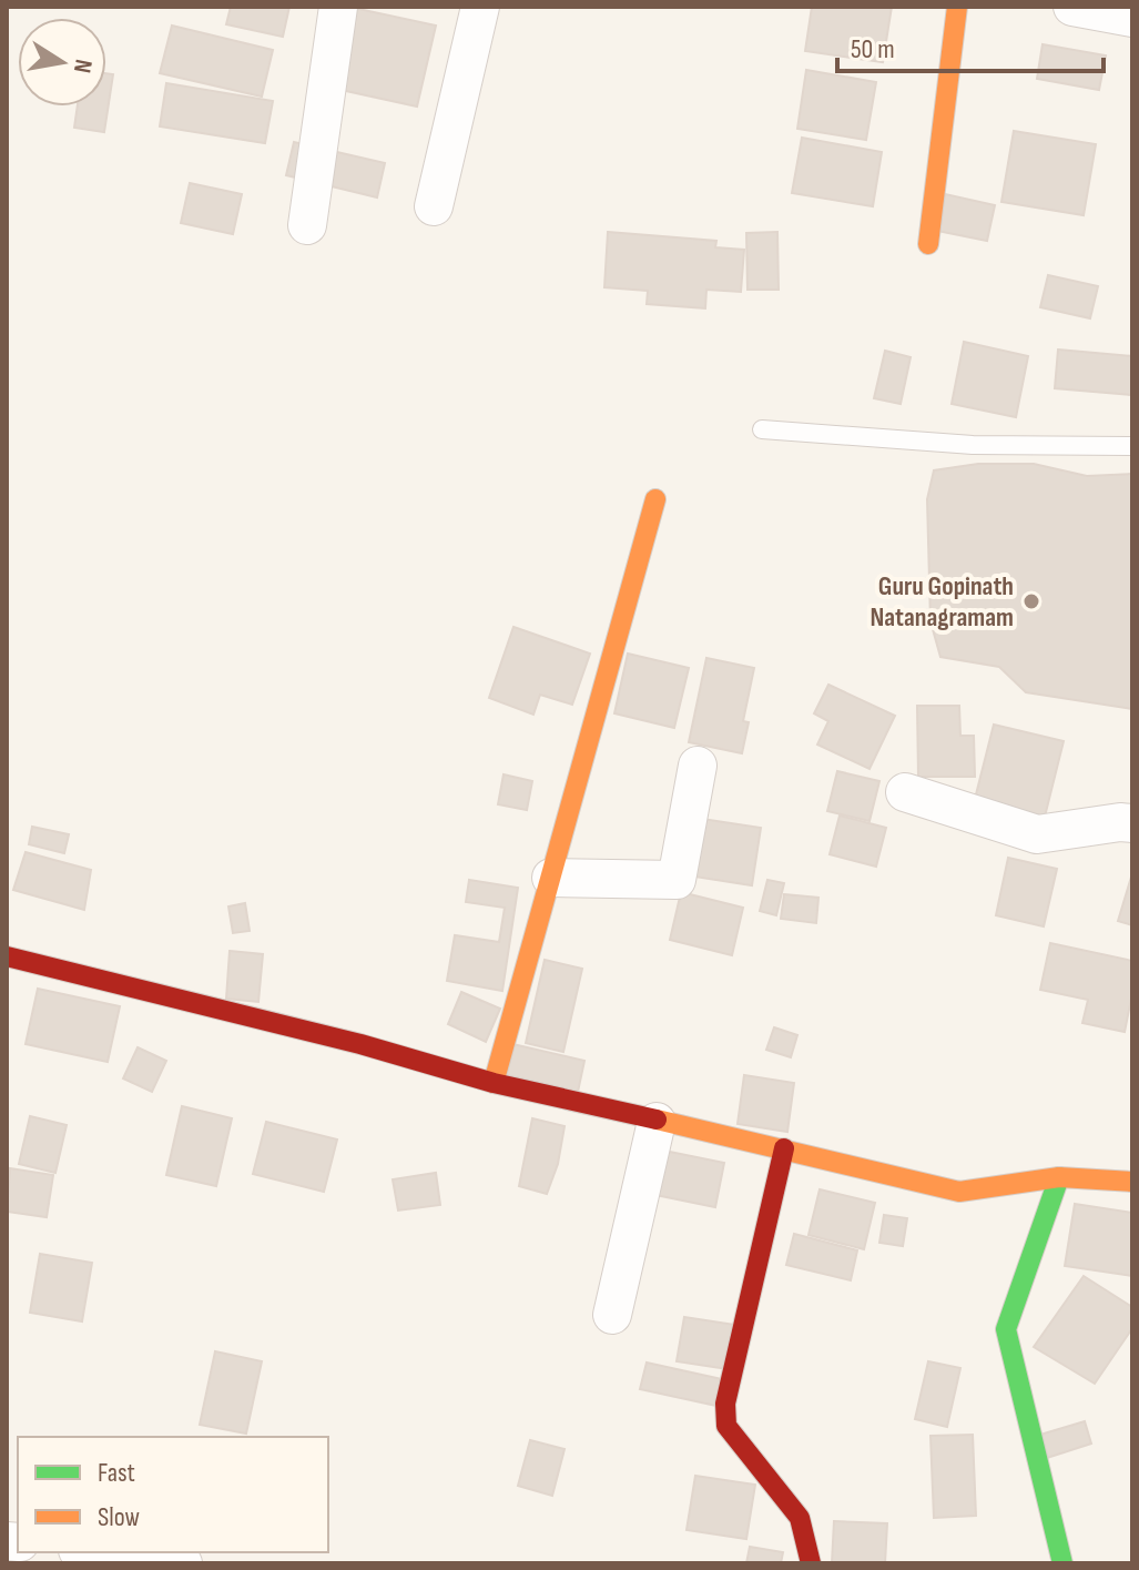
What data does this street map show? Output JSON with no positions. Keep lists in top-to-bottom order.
{
  "places": ["Guru Gopinath Natanagramam"],
  "legend": ["Fast", "Slow"],
  "scale_bar": "50 m",
  "north": "right"
}
